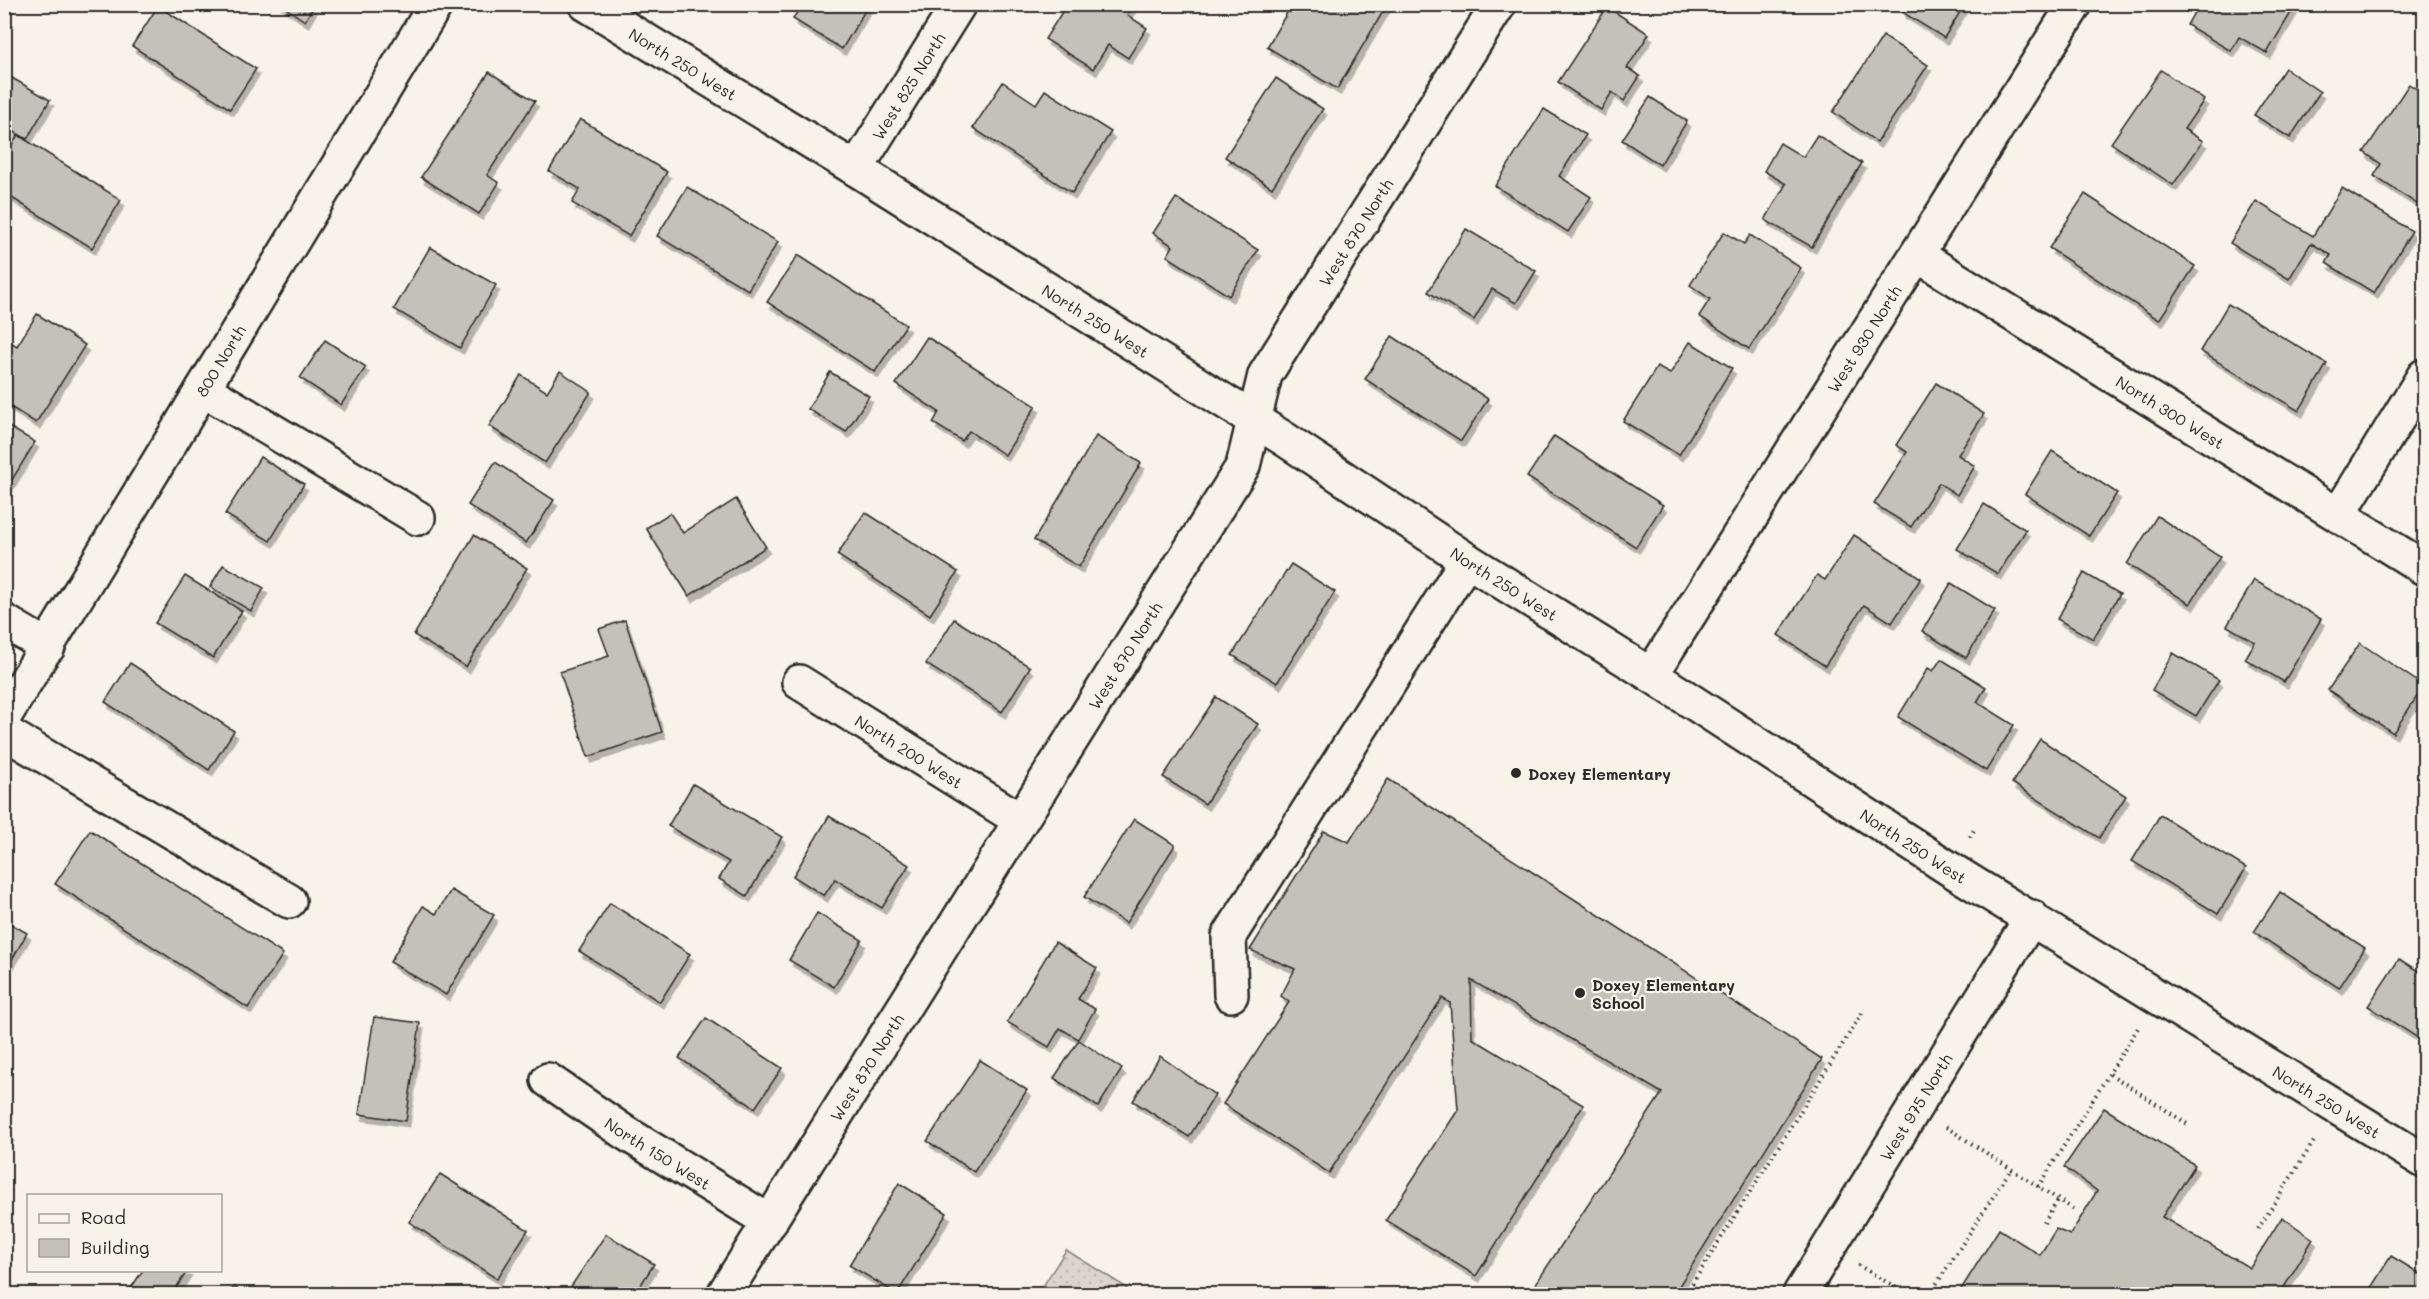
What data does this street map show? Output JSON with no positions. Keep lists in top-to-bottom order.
{
  "streets": {
    "street": [
      "North 250 West",
      "West 825 North",
      "West 870 North",
      "West 930 North",
      "800 North",
      "North 300 West",
      "North 200 West",
      "West 975 North",
      "North 150 West"
    ]
  },
  "crossings": [
    ["North 250 West", "West 825 North"],
    ["North 250 West", "West 870 North"],
    ["North 250 West", "West 930 North"],
    ["North 250 West", "West 975 North"],
    ["West 870 North", "North 200 West"],
    ["West 870 North", "North 150 West"],
    ["West 930 North", "North 300 West"]
  ],
  "places": ["Doxey Elementary", "Doxey Elementary School"],
  "legend": ["Road", "Building"]
}
